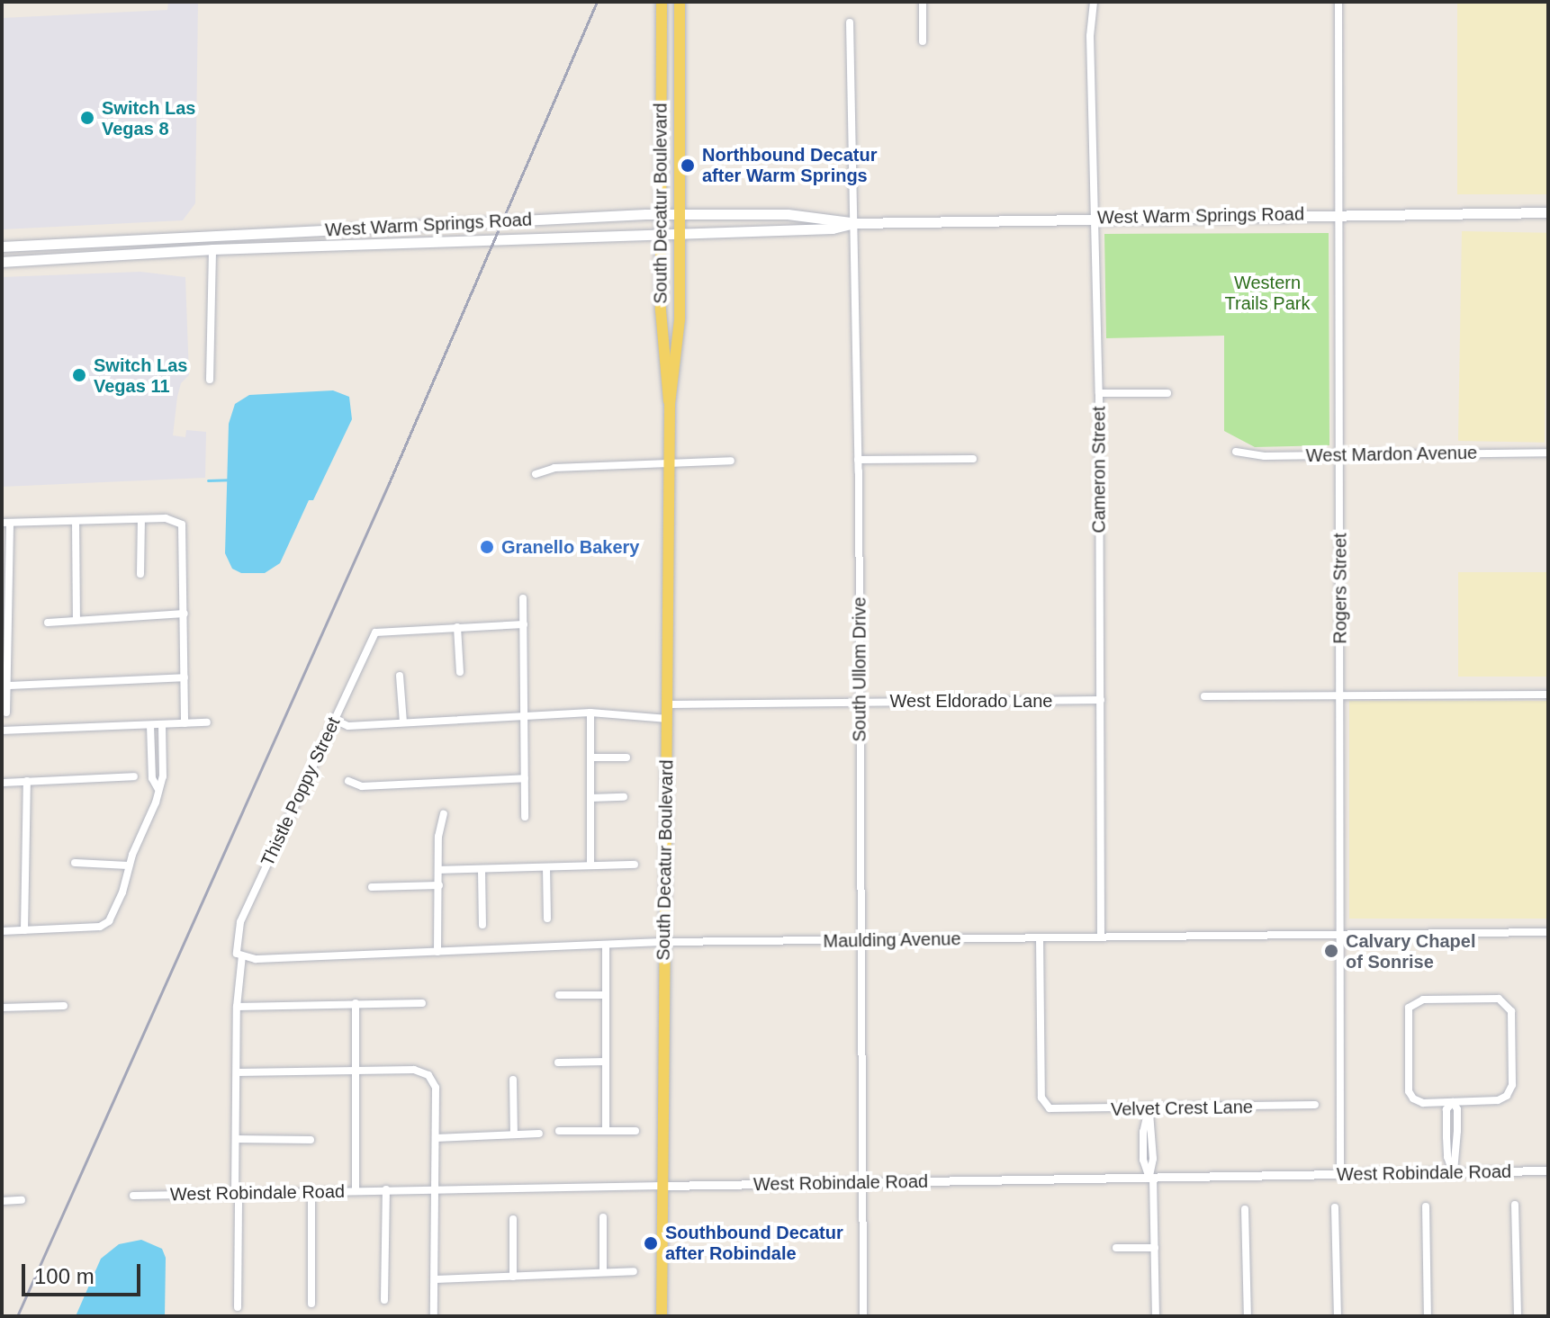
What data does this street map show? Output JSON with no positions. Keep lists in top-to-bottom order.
{
  "streets": {
    "main road": ["South Decatur Boulevard", "West Warm Springs Road"],
    "street": [
      "West Mardon Avenue",
      "Cameron Street",
      "Rogers Street",
      "South Ullom Drive",
      "West Eldorado Lane",
      "Thistle Poppy Street",
      "Maulding Avenue",
      "Velvet Crest Lane",
      "West Robindale Road"
    ]
  },
  "crossings": [
    ["South Decatur Boulevard", "West Warm Springs Road"],
    ["South Decatur Boulevard", "West Eldorado Lane"],
    ["South Decatur Boulevard", "Maulding Avenue"],
    ["South Decatur Boulevard", "West Robindale Road"],
    ["West Warm Springs Road", "Cameron Street"],
    ["West Warm Springs Road", "Rogers Street"],
    ["West Warm Springs Road", "South Ullom Drive"],
    ["West Mardon Avenue", "Rogers Street"],
    ["Cameron Street", "West Eldorado Lane"],
    ["Cameron Street", "Maulding Avenue"],
    ["Rogers Street", "Maulding Avenue"],
    ["Rogers Street", "West Robindale Road"],
    ["South Ullom Drive", "West Eldorado Lane"],
    ["South Ullom Drive", "Maulding Avenue"],
    ["South Ullom Drive", "West Robindale Road"],
    ["Thistle Poppy Street", "Maulding Avenue"],
    ["Thistle Poppy Street", "West Robindale Road"],
    ["Maulding Avenue", "Velvet Crest Lane"]
  ],
  "parks": ["Western Trails Park"],
  "places": [
    "Switch Las Vegas 8",
    "Northbound Decatur after Warm Springs",
    "Switch Las Vegas 11",
    "Granello Bakery",
    "Calvary Chapel of Sonrise",
    "Southbound Decatur after Robindale"
  ],
  "scale_bar": "100 m"
}
